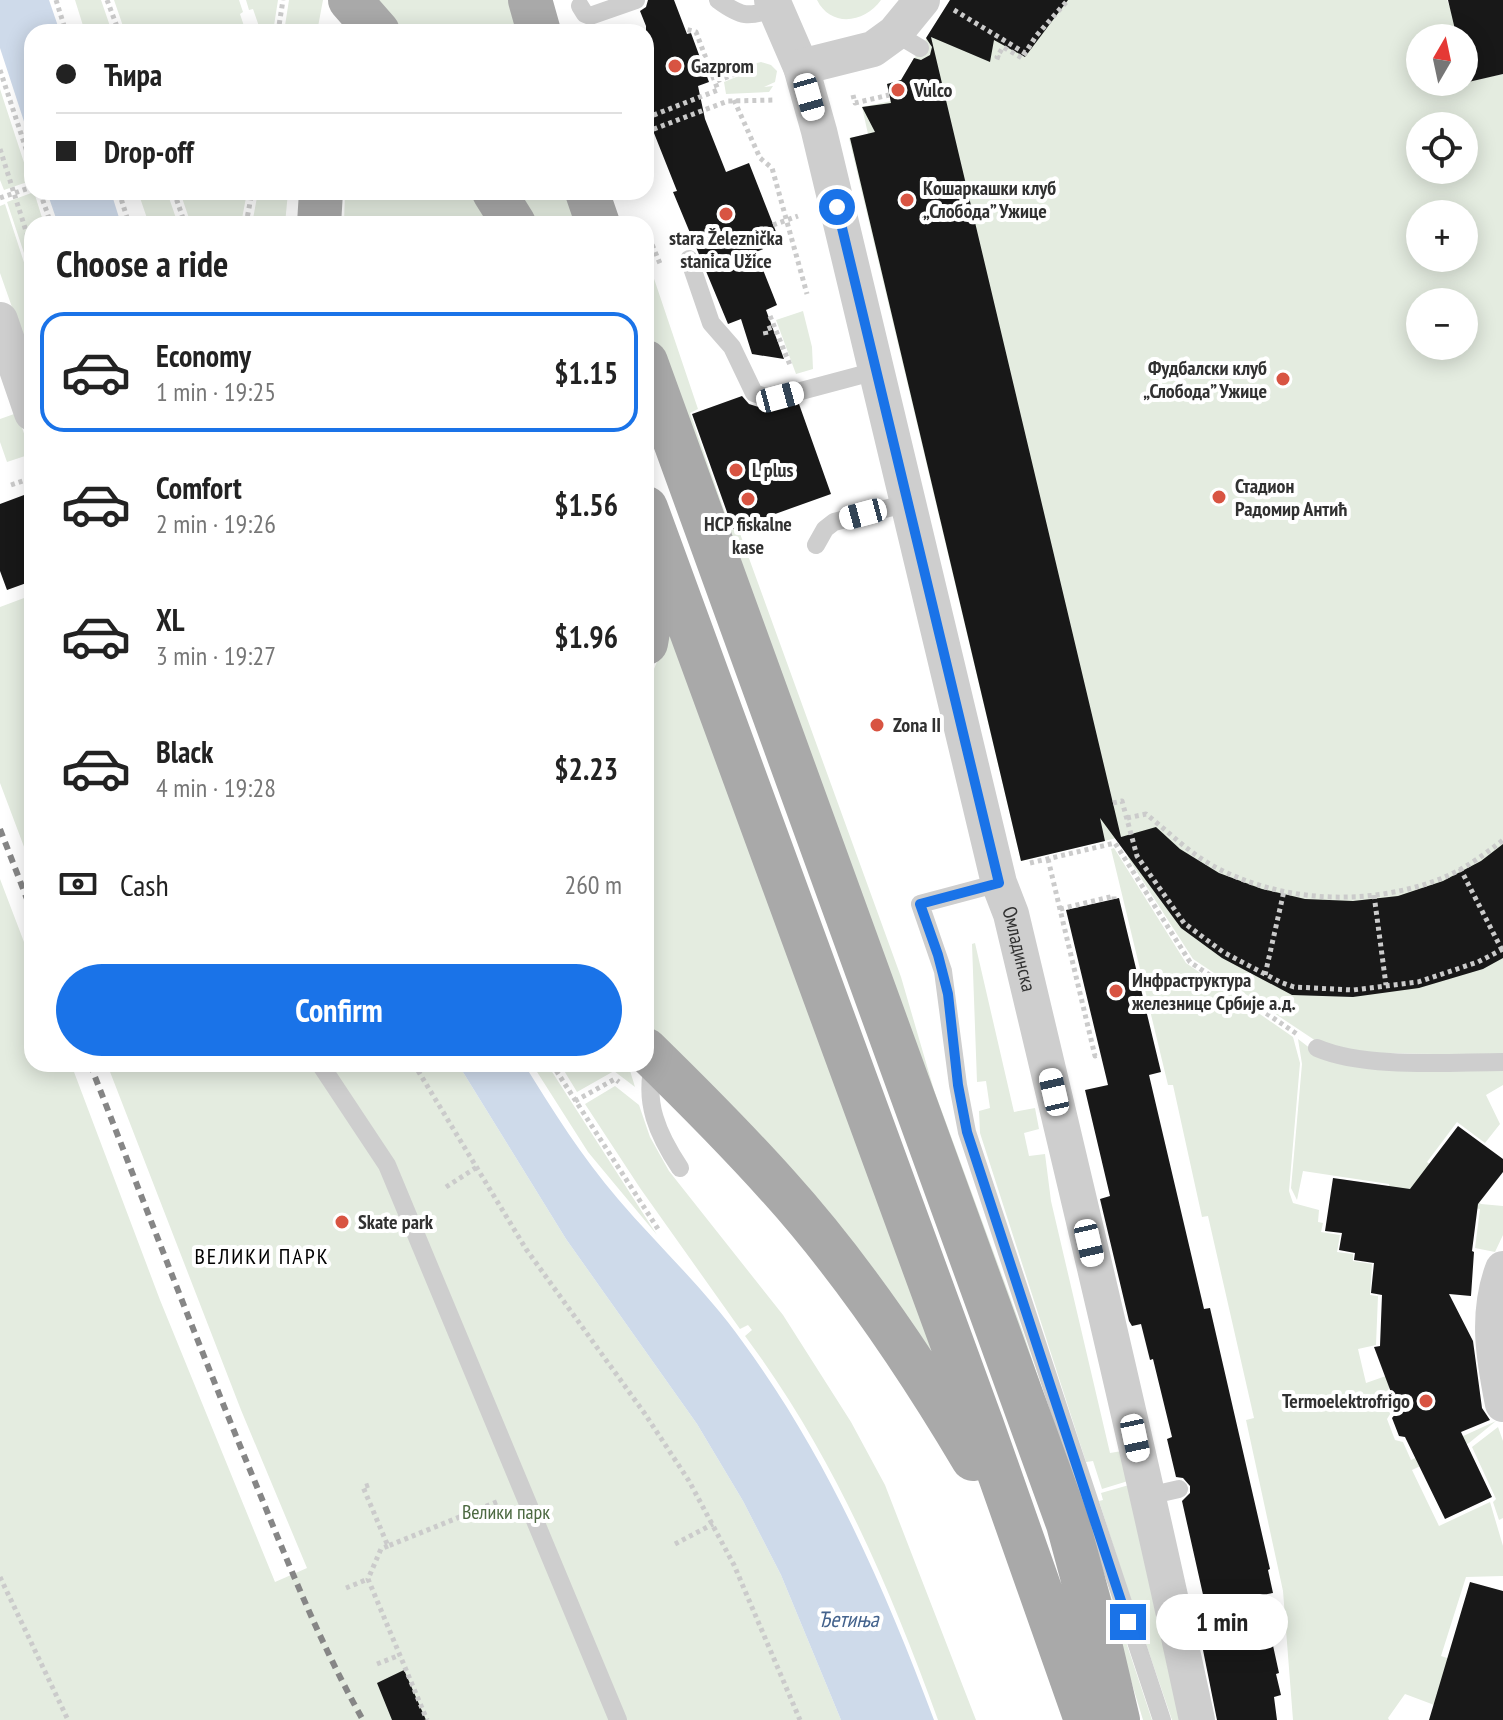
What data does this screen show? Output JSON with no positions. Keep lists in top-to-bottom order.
{
  "streets": {
    "street": ["Омладинска"]
  },
  "districts": ["ВЕЛИКИ ПАРК"],
  "water": ["Ђетиња"],
  "parks": ["Велики парк"],
  "places": [
    "Gazprom",
    "Vulco",
    "Кошаркашки клуб „Слобода” Ужице",
    "stara Železnička stanica Užice",
    "Фудбалски клуб „Слобода” Ужице",
    "L plus",
    "Стадион Радомир Антић",
    "HCP fiskalne kase",
    "Zona II",
    "Инфраструктура железнице Србије а.д.",
    "Skate park",
    "Termoelektrofrigo"
  ],
  "north": "top",
  "page": {
    "map_buttons": ["+", "−"],
    "banner": ["Ћира", "Drop-off"],
    "heading": "Choose a ride",
    "list": [
      {
        "name": "Economy",
        "note": "1 min · 19:25",
        "value": "$1.15"
      },
      {
        "name": "Comfort",
        "note": "2 min · 19:26",
        "value": "$1.56"
      },
      {
        "name": "XL",
        "note": "3 min · 19:27",
        "value": "$1.96"
      },
      {
        "name": "Black",
        "note": "4 min · 19:28",
        "value": "$2.23"
      }
    ],
    "pay": ["Cash", "260 m"],
    "buttons": "Confirm",
    "bubble": "1 min"
  }
}
